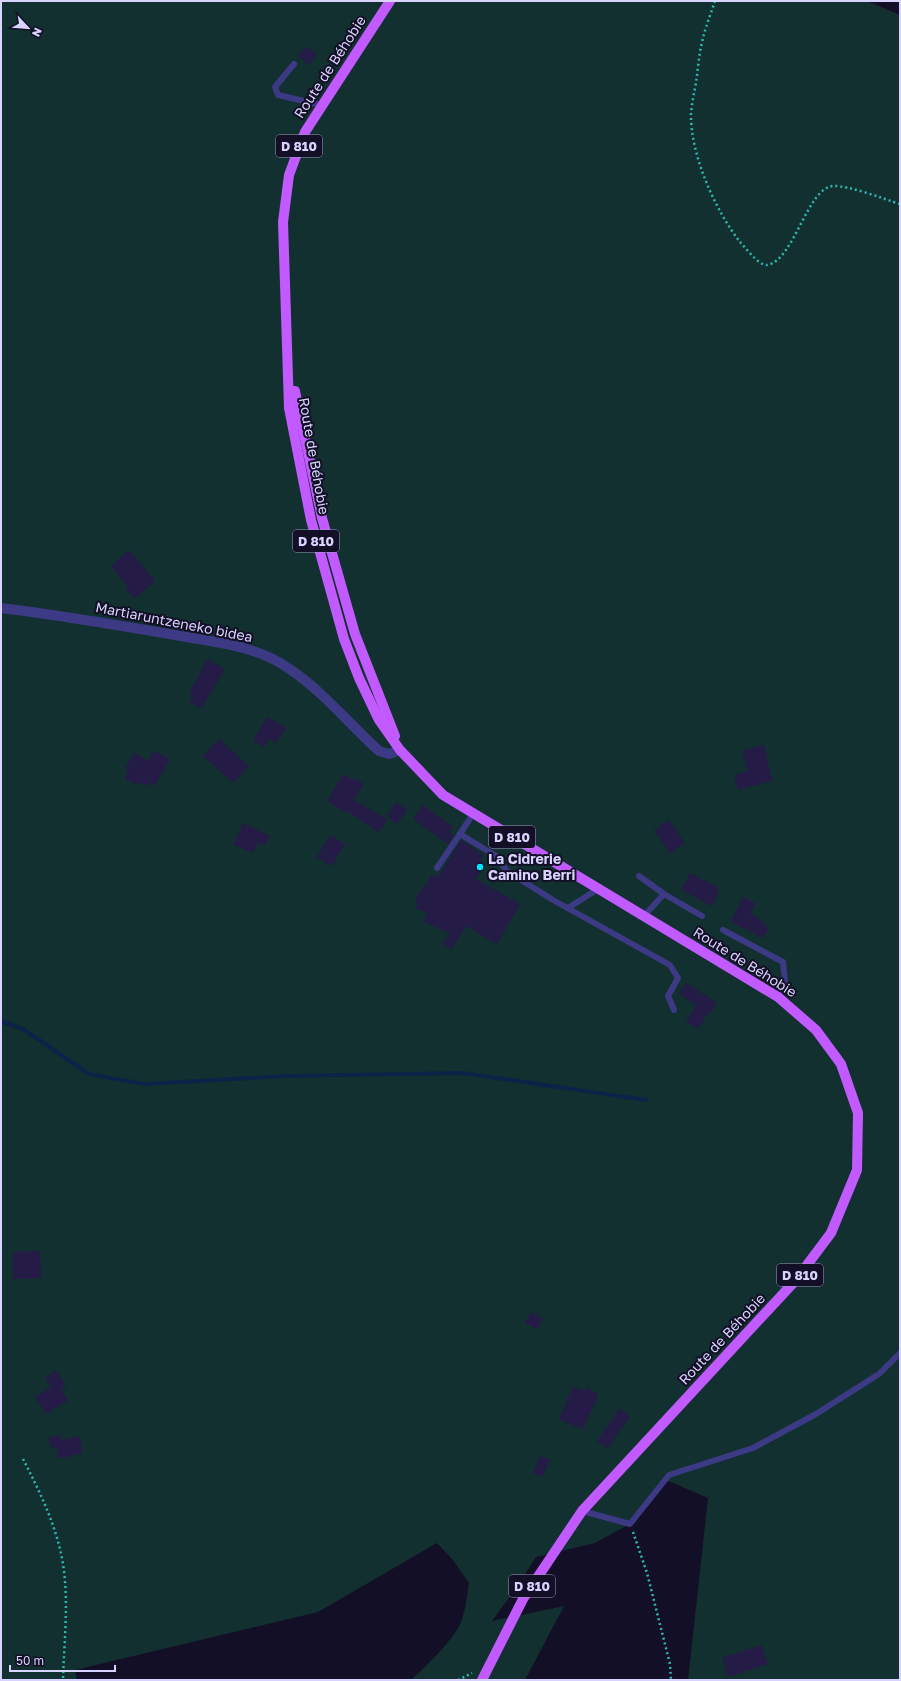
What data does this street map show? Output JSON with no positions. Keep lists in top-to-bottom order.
{
  "streets": {
    "main road": ["Route de Béhobie", "D 810"],
    "street": ["Martiaruntzeneko bidea"]
  },
  "crossings": [
    ["Route de Béhobie", "Martiaruntzeneko bidea"]
  ],
  "places": ["La Cidrerie Camino Berri"],
  "scale_bar": "50 m",
  "north": "bottom right"
}
